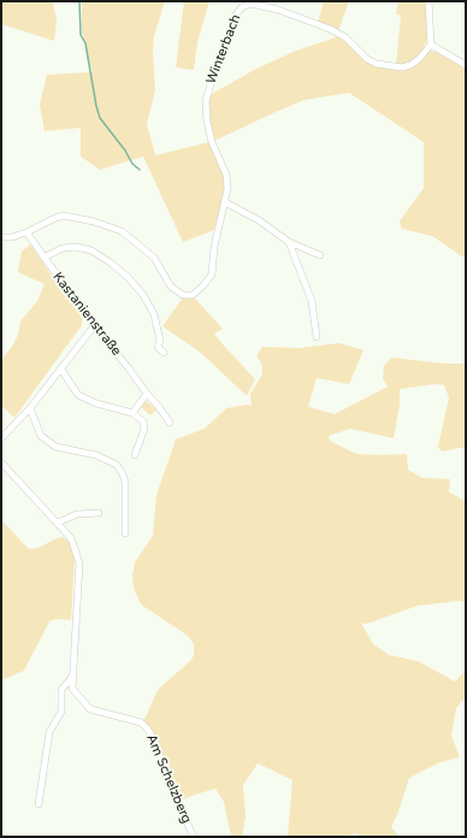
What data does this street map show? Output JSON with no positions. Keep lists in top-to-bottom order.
{
  "streets": {
    "street": ["Winterbach", "Kastanienstraße", "Am Schelzberg"]
  },
  "crossings": [
    ["Winterbach", "Kastanienstraße"]
  ]
}
